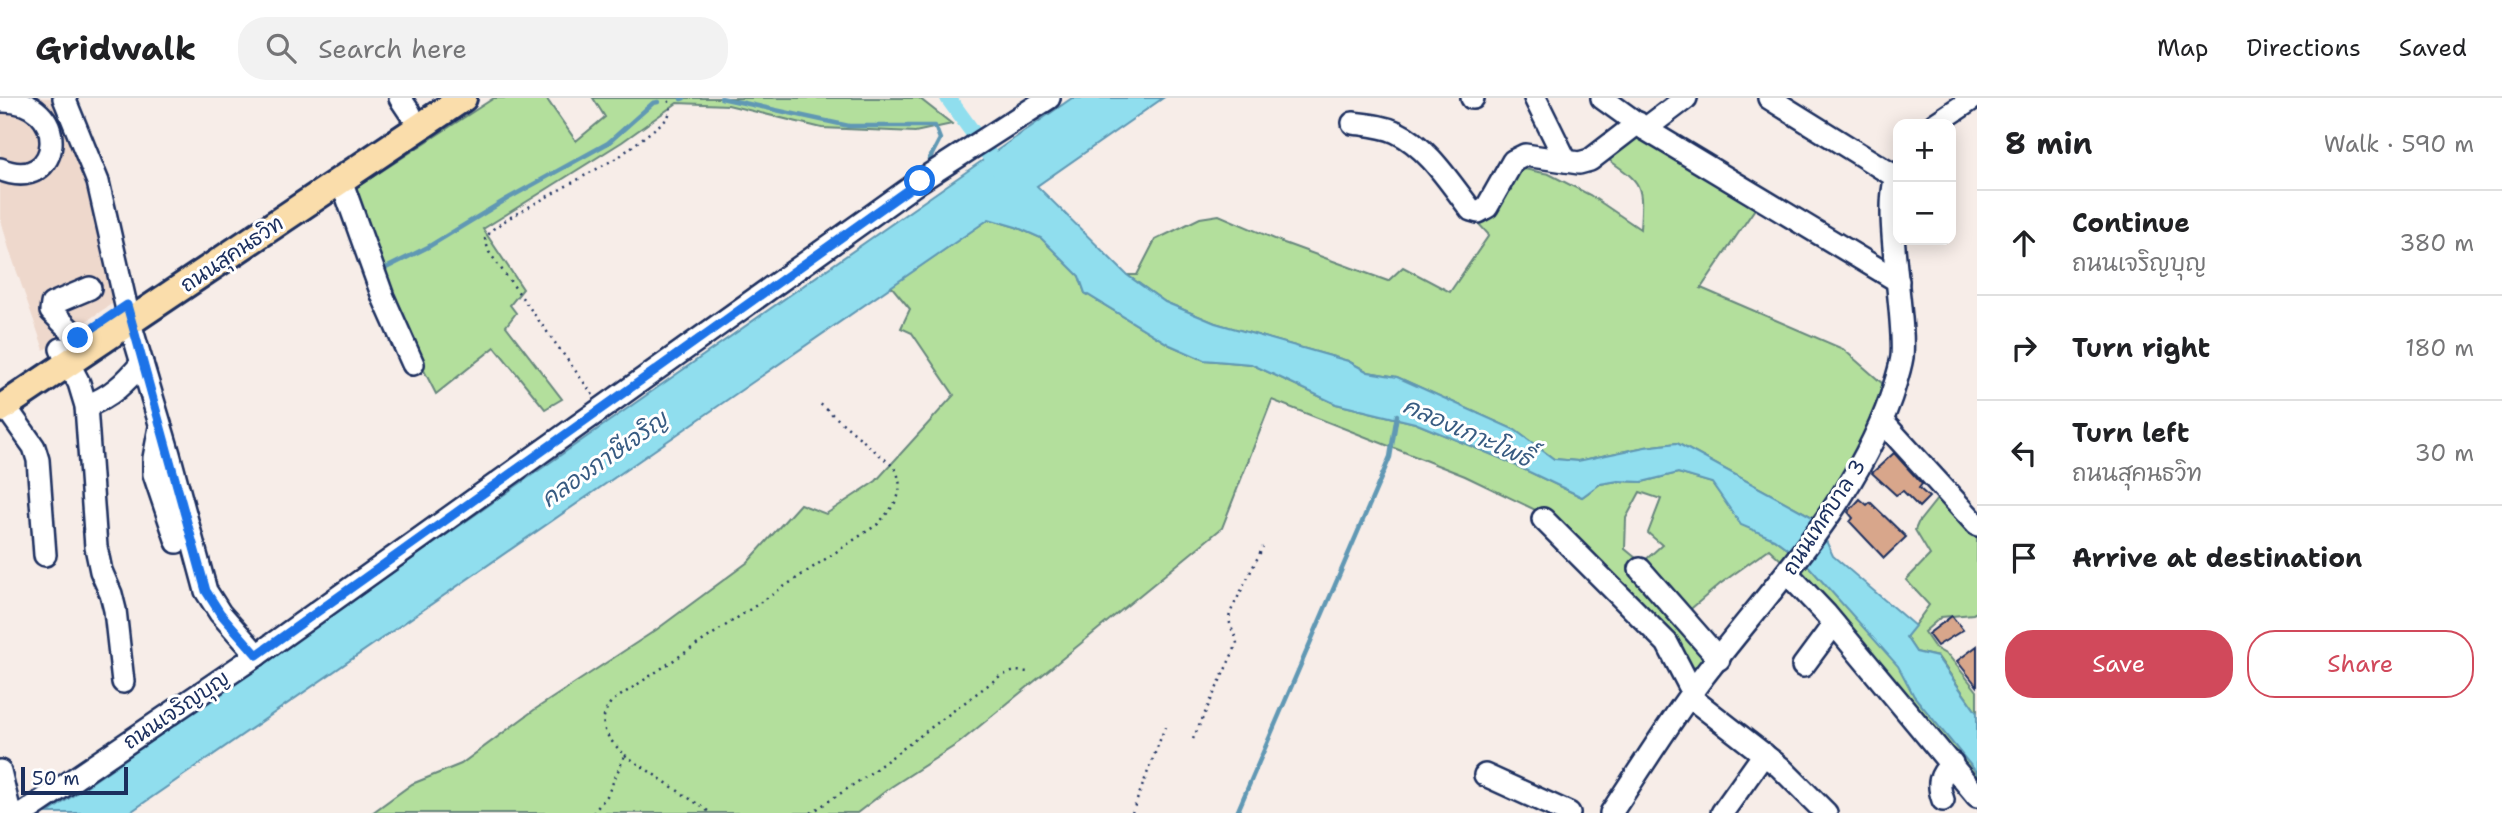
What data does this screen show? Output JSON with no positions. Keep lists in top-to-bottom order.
{
  "streets": {
    "main road": ["ถนนสุคนธวิท"],
    "street": ["ถนนเทศบาล 3", "ถนนเจริญบุญ"]
  },
  "water": ["คลองเกาะโพธิ์", "คลองภาษีเจริญ"],
  "scale_bar": "50 m",
  "page": {
    "header": "Gridwalk",
    "search": "Search here",
    "nav": ["Map", "Directions", "Saved"],
    "heading": ["8 min", "Walk · 590 m"],
    "map_buttons": ["+", "−"],
    "list": [
      ["Continue", "ถนนเจริญบุญ", "380 m"],
      ["Turn right", "180 m"],
      ["Turn left", "ถนนสุคนธวิท", "30 m"],
      "Arrive at destination"
    ],
    "buttons": ["Save", "Share"],
    "scale": "50 m"
  }
}
